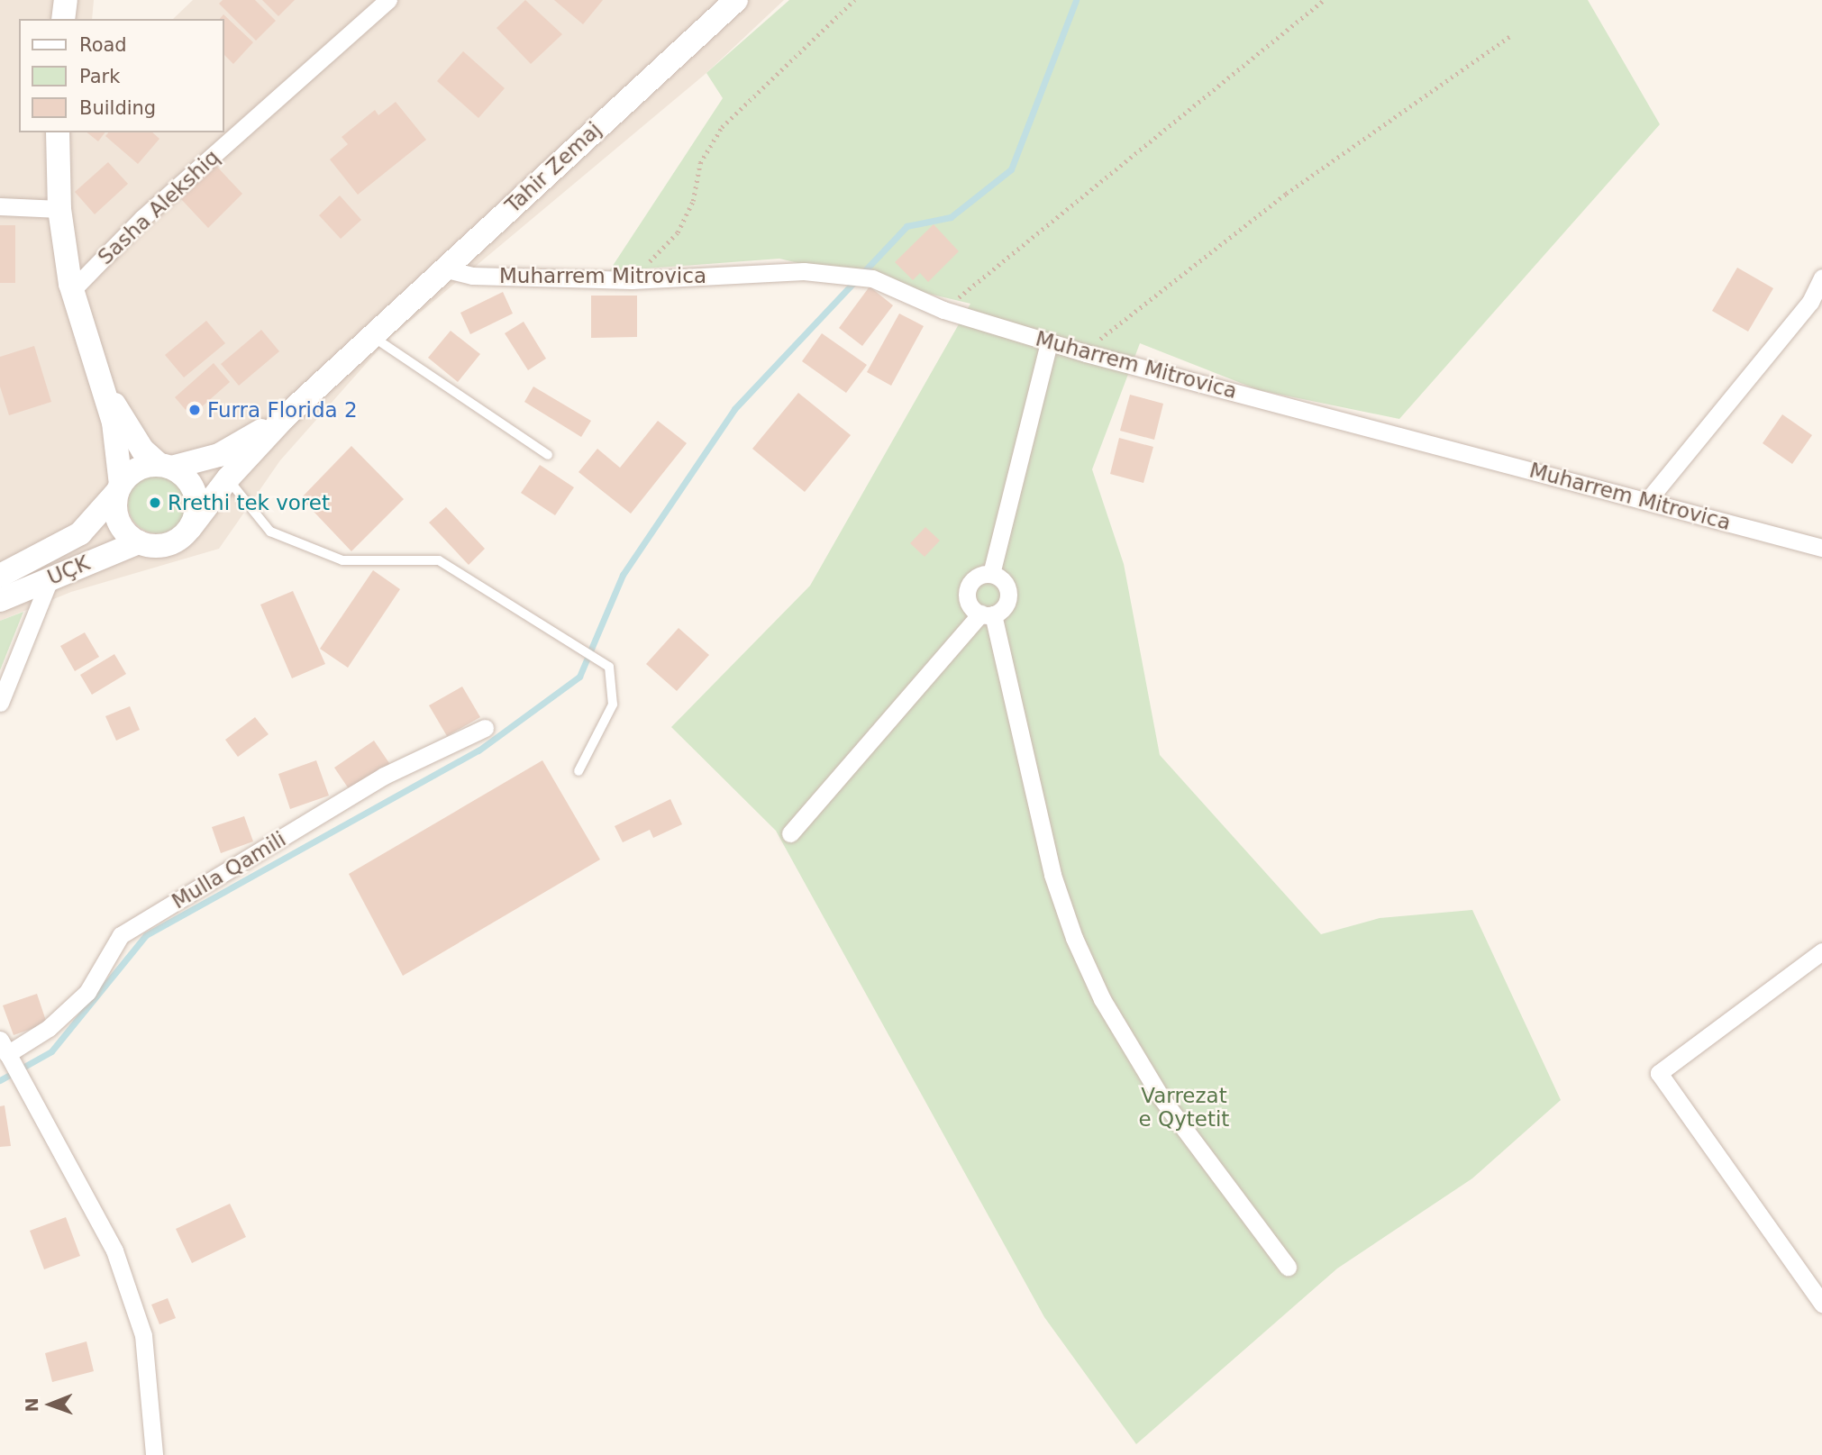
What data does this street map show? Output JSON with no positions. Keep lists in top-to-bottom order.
{
  "streets": {
    "main road": ["Tahir Zemaj", "UÇK"],
    "street": ["Sasha Alekshiq", "Muharrem Mitrovica", "Mulla Qamili"]
  },
  "crossings": [
    ["Tahir Zemaj", "Muharrem Mitrovica"],
    ["Tahir Zemaj", "UÇK"]
  ],
  "parks": ["Varrezat e Qytetit"],
  "places": ["Furra Florida 2", "Rrethi tek voret"],
  "legend": ["Road", "Park", "Building"],
  "north": "left"
}
